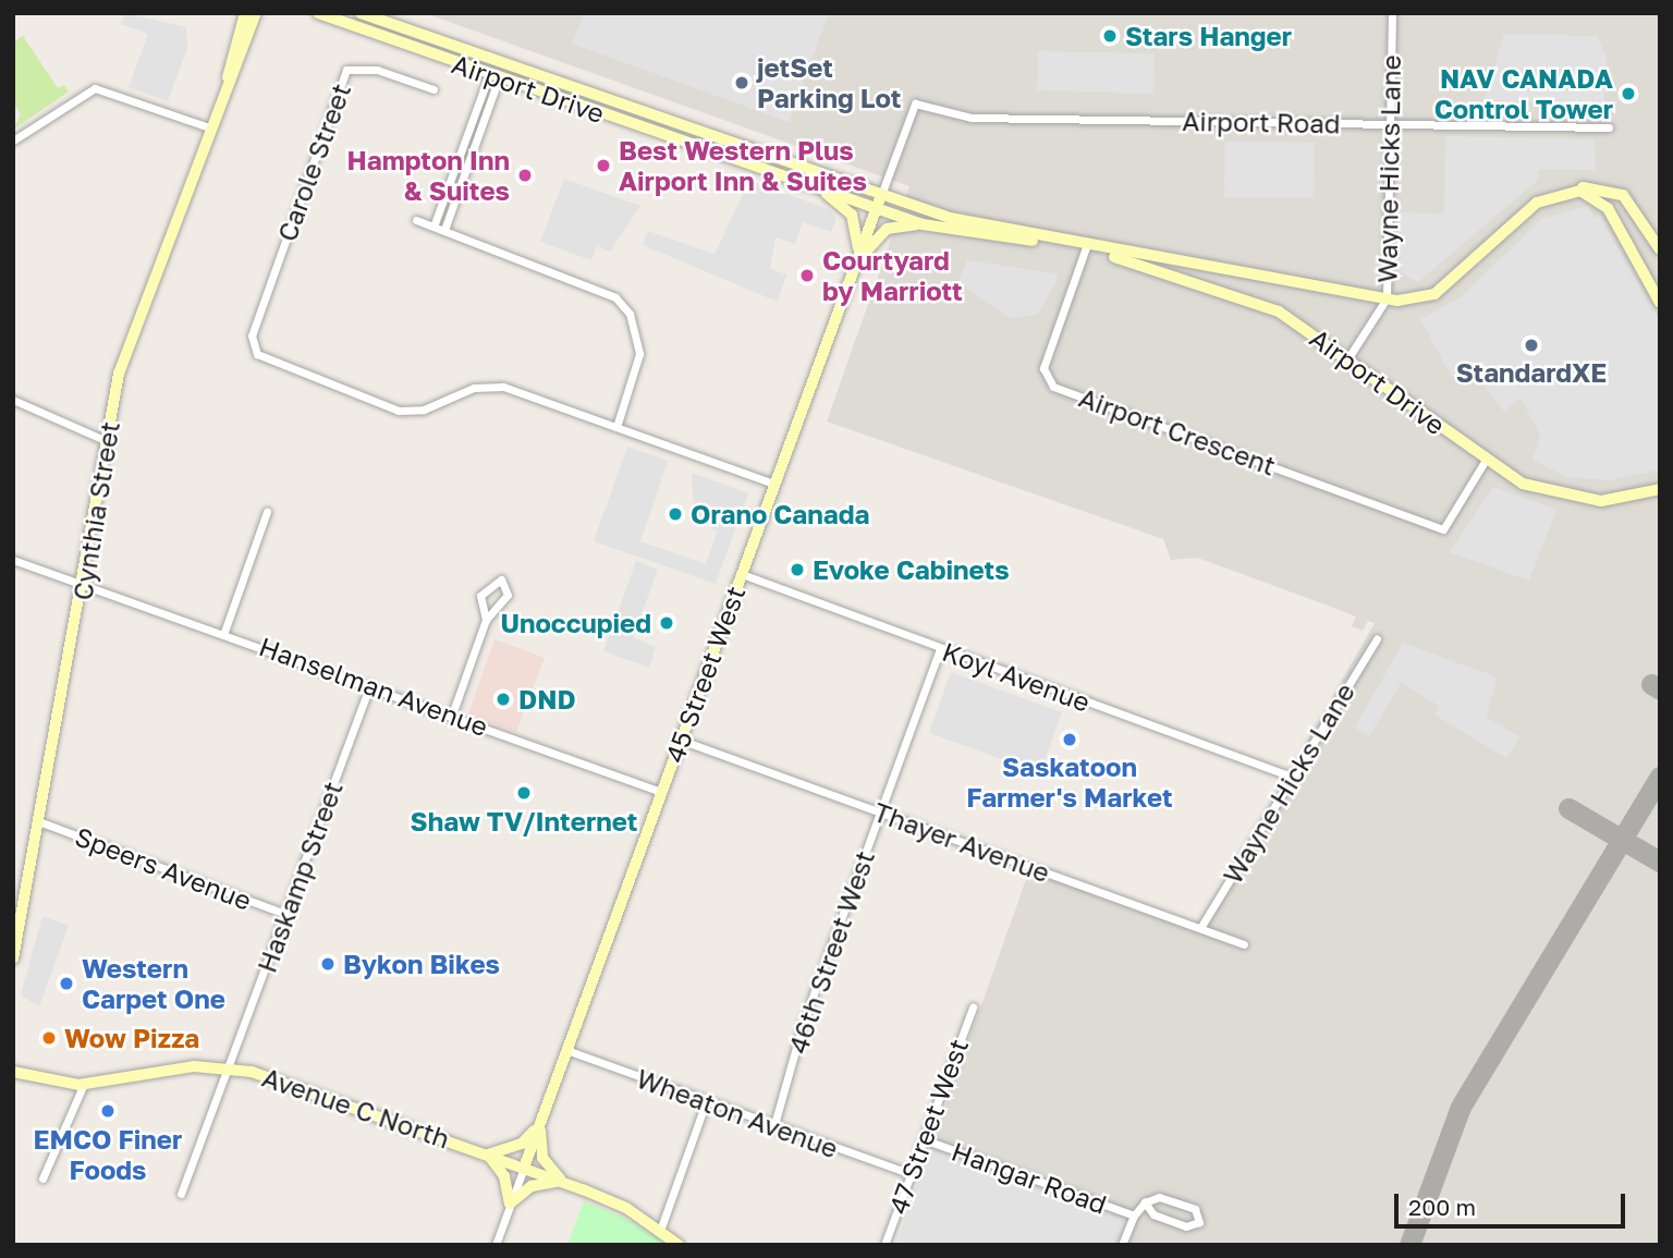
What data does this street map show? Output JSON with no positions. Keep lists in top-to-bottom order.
{
  "streets": {
    "main road": [
      "Airport Drive",
      "Cynthia Street",
      "45 Street West",
      "Avenue C North"
    ],
    "street": [
      "Airport Road",
      "Carole Street",
      "Wayne Hicks Lane",
      "Airport Crescent",
      "Koyl Avenue",
      "Hanselman Avenue",
      "Thayer Avenue",
      "Speers Avenue",
      "Haskamp Street",
      "46th Street West",
      "Wheaton Avenue",
      "47 Street West",
      "Hangar Road"
    ]
  },
  "crossings": [
    ["Airport Drive", "Wayne Hicks Lane"],
    ["Airport Drive", "Airport Crescent"],
    ["Airport Drive", "45 Street West"],
    ["Airport Road", "Wayne Hicks Lane"],
    ["Airport Road", "45 Street West"],
    ["Carole Street", "45 Street West"],
    ["Wayne Hicks Lane", "Koyl Avenue"],
    ["Wayne Hicks Lane", "Thayer Avenue"],
    ["Cynthia Street", "Hanselman Avenue"],
    ["Cynthia Street", "Speers Avenue"],
    ["45 Street West", "Koyl Avenue"],
    ["45 Street West", "Hanselman Avenue"],
    ["45 Street West", "Thayer Avenue"],
    ["45 Street West", "Avenue C North"],
    ["45 Street West", "Wheaton Avenue"],
    ["Koyl Avenue", "46th Street West"],
    ["Hanselman Avenue", "Haskamp Street"],
    ["Thayer Avenue", "46th Street West"],
    ["Speers Avenue", "Haskamp Street"],
    ["Haskamp Street", "Avenue C North"],
    ["46th Street West", "Wheaton Avenue"],
    ["Wheaton Avenue", "47 Street West"],
    ["47 Street West", "Hangar Road"]
  ],
  "places": [
    "Stars Hanger",
    "jetSet Parking Lot",
    "NAV CANADA Control Tower",
    "Best Western Plus Airport Inn & Suites",
    "Hampton Inn & Suites",
    "Courtyard by Marriott",
    "StandardXE",
    "Orano Canada",
    "Evoke Cabinets",
    "Unoccupied",
    "DND",
    "Saskatoon Farmer's Market",
    "Shaw TV/Internet",
    "Bykon Bikes",
    "Western Carpet One",
    "Wow Pizza",
    "EMCO Finer Foods"
  ],
  "scale_bar": "200 m"
}
